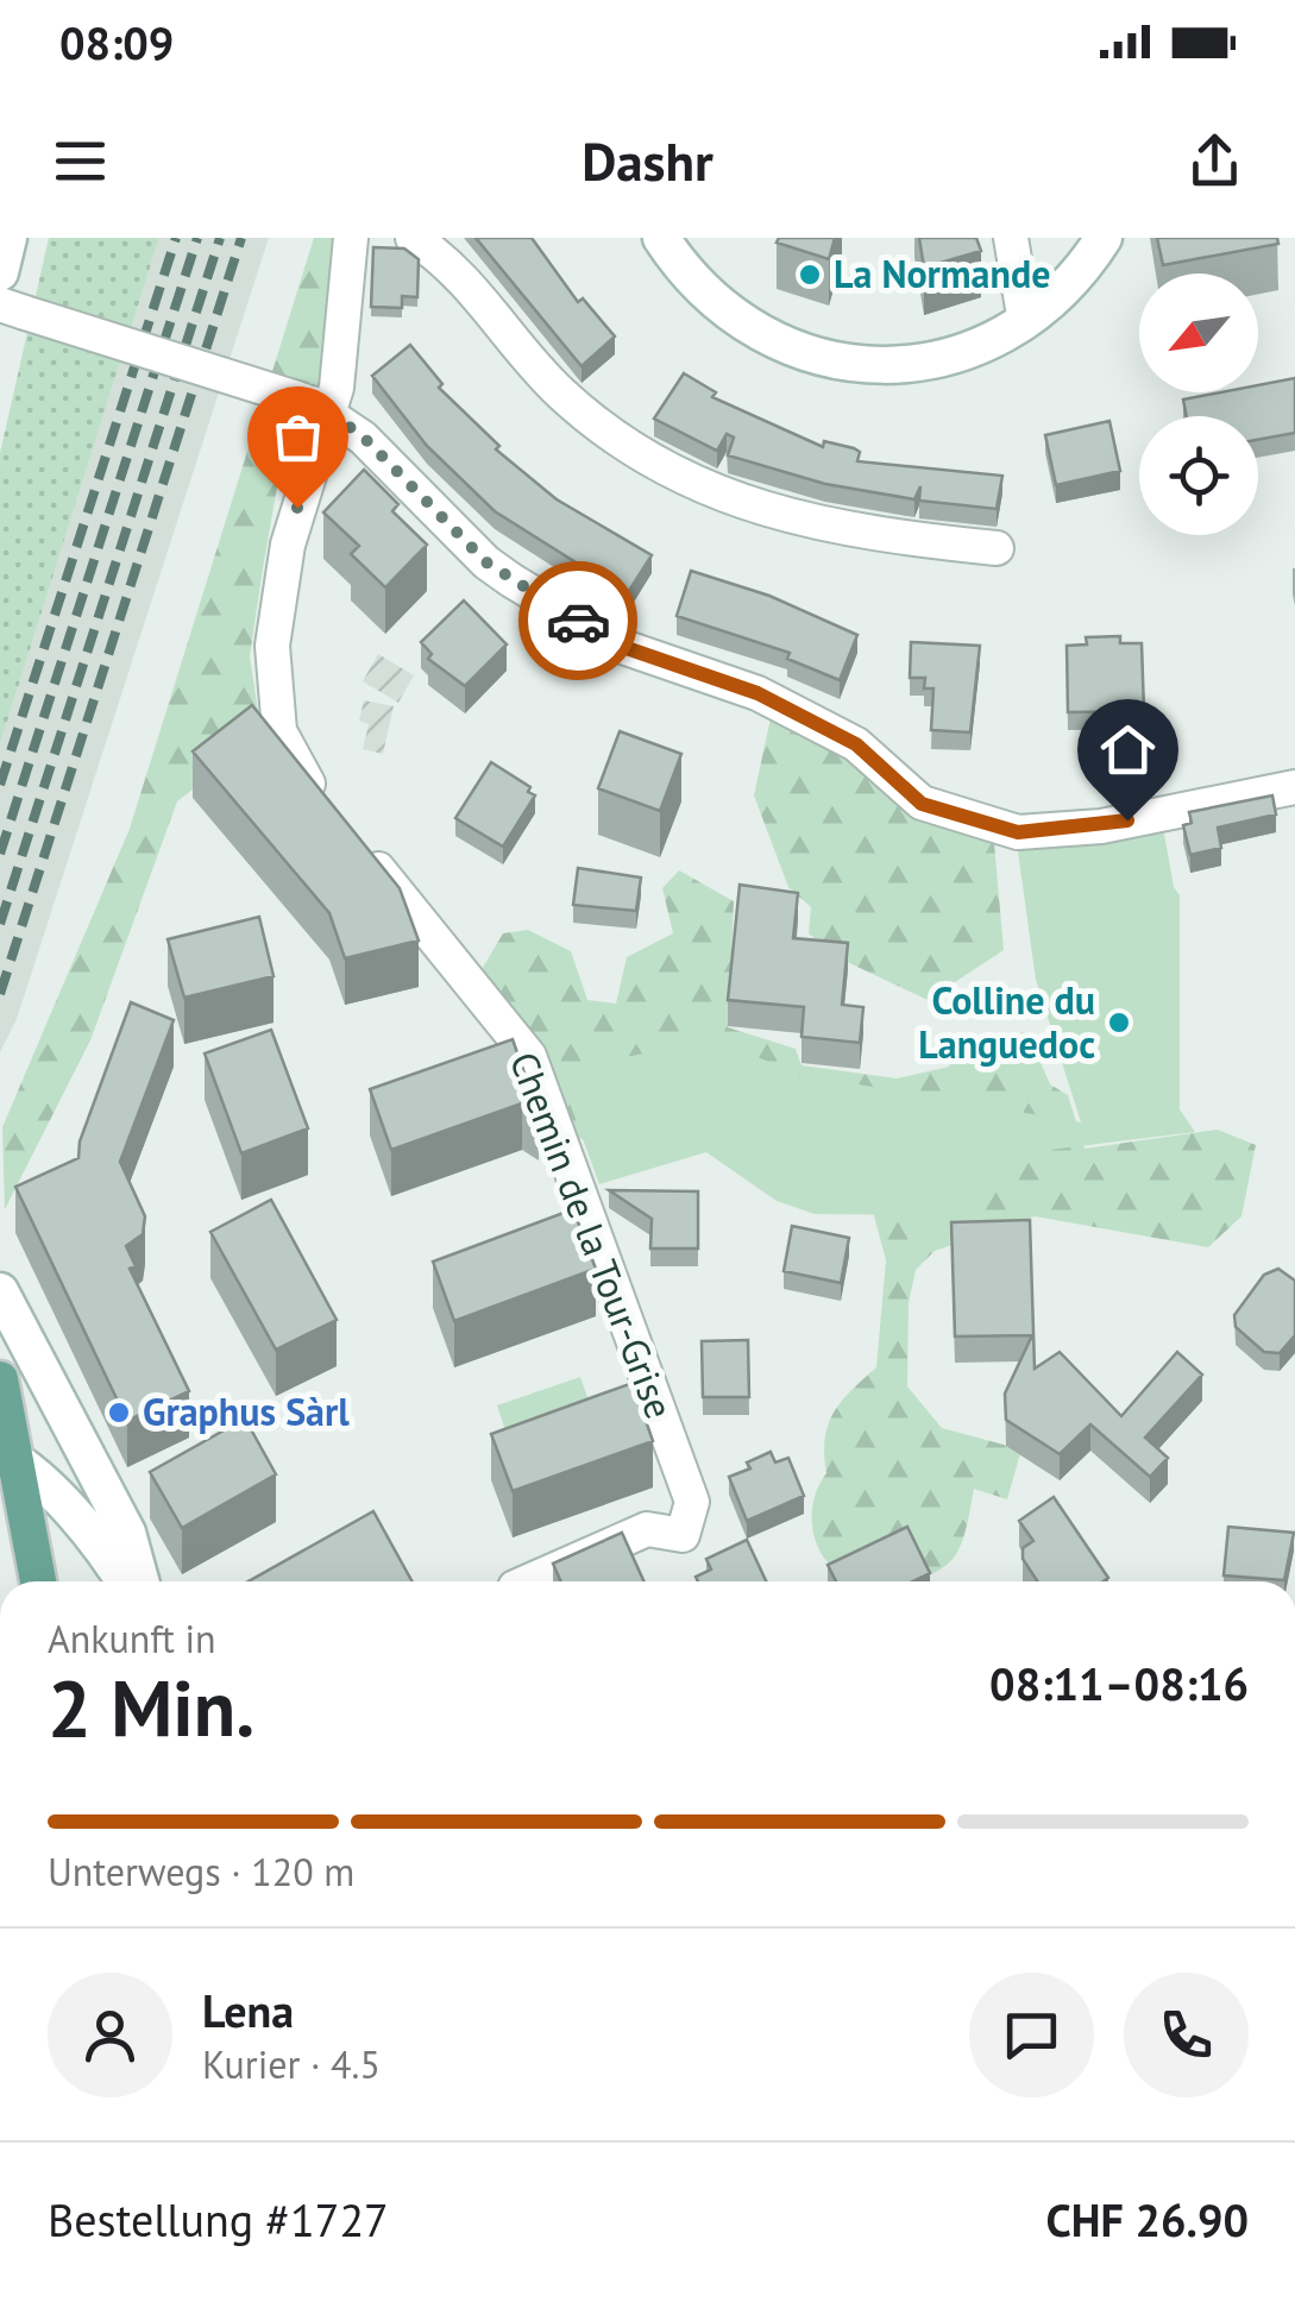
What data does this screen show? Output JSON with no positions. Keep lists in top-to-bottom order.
{
  "streets": {
    "street": ["Chemin de la Tour-Grise"]
  },
  "places": ["La Normande", "Colline du Languedoc", "Graphus Sàrl"],
  "north": "bottom left",
  "page": {
    "status": "08:09",
    "header": "Dashr",
    "heading": ["2 Min.", "Ankunft in", "08:11–08:16"],
    "panel": [
      "Lena",
      "Kurier · 4.5",
      "Bestellung #1727",
      "CHF 26.90"
    ],
    "bar": "Unterwegs · 120 m"
  }
}
